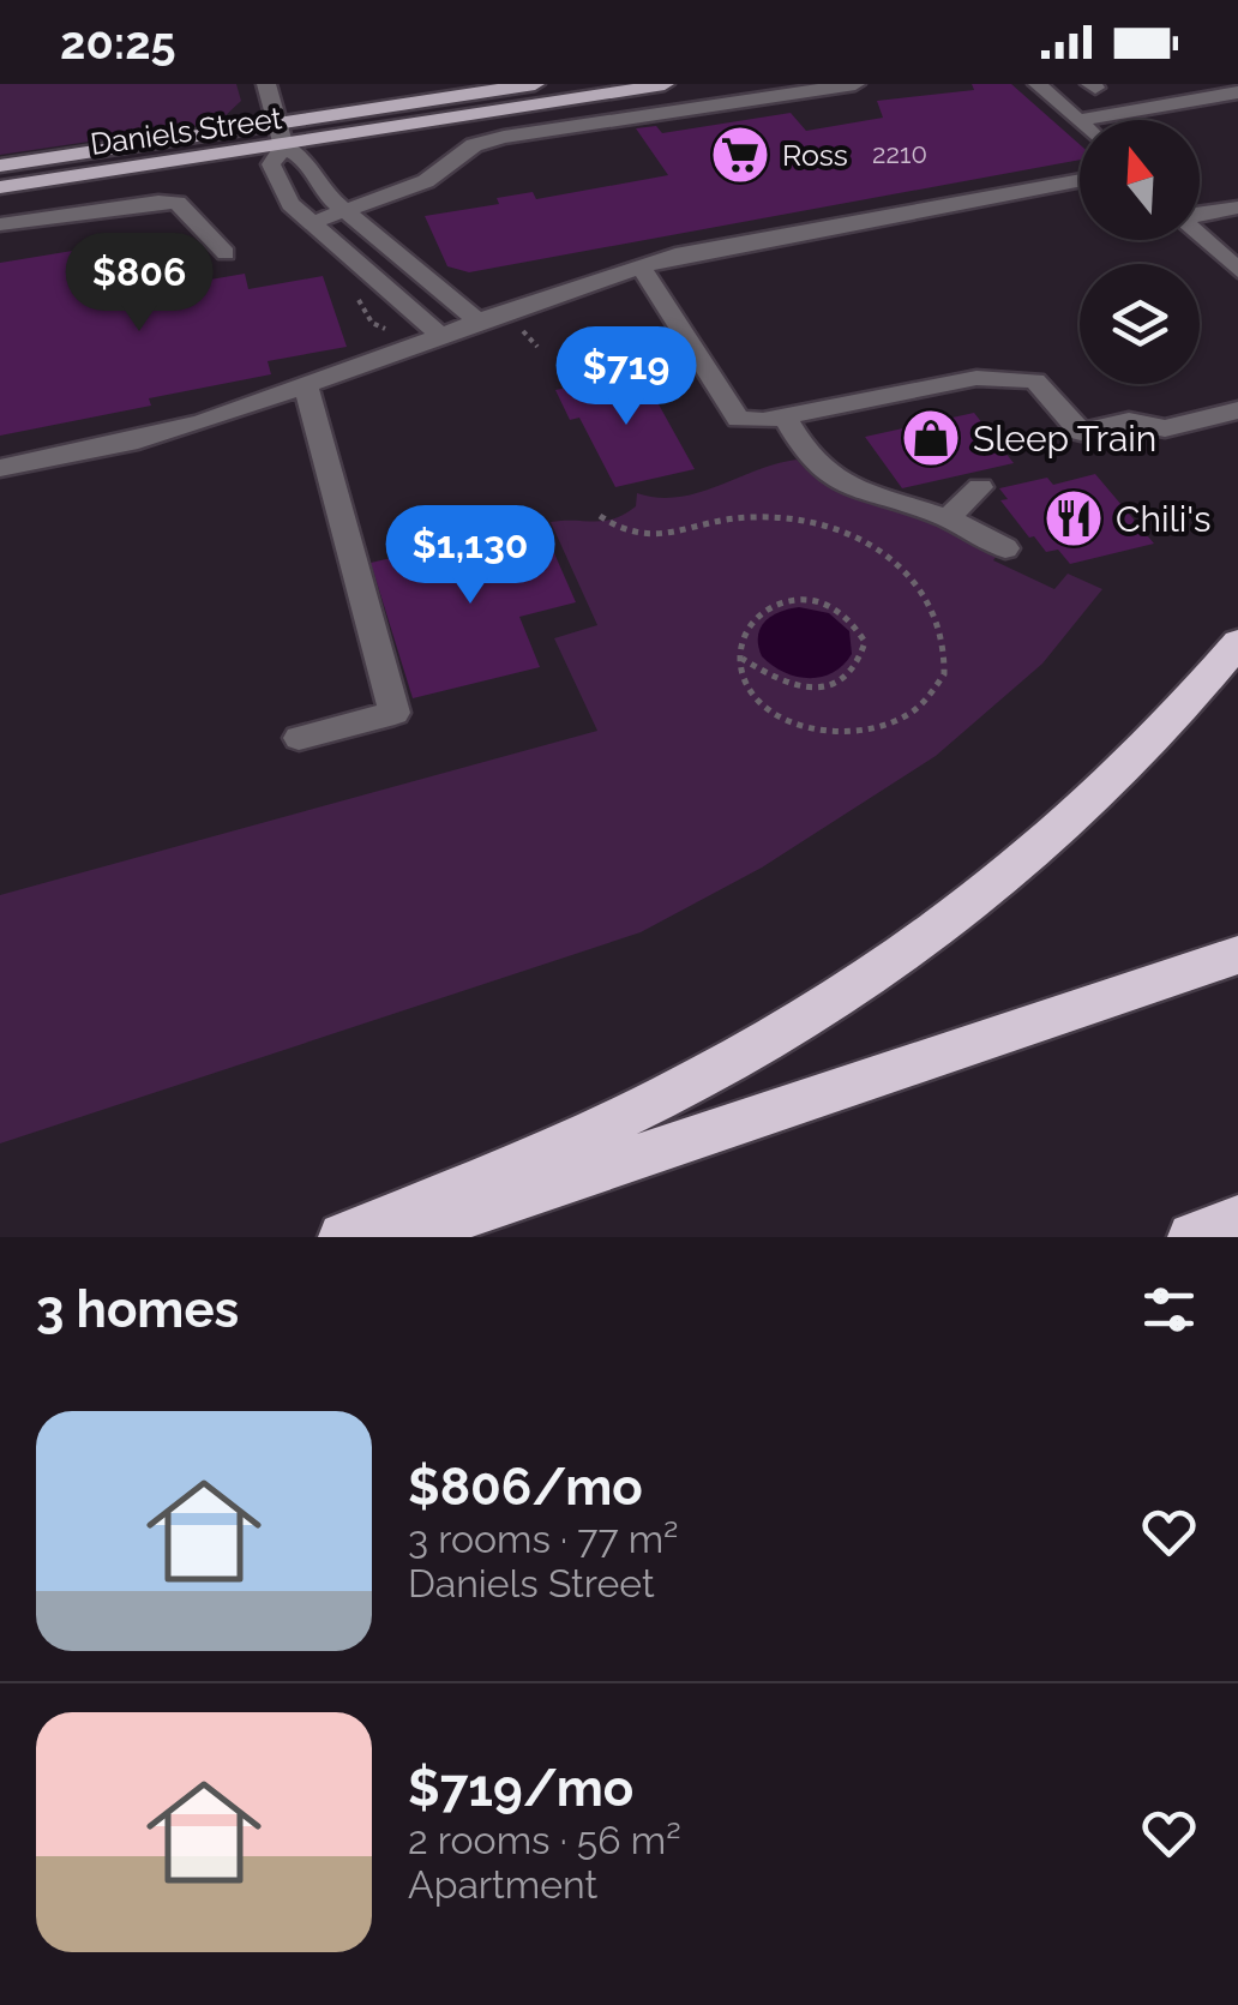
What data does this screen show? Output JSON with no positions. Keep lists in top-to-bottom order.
{
  "streets": {
    "main road": ["Daniels Street"]
  },
  "places": {
    "supermarket": ["Ross"],
    "shop": ["Sleep Train"],
    "restaurant": ["Chili's"]
  },
  "house_numbers": ["2210"],
  "north": "top",
  "page": {
    "status": "20:25",
    "price": ["$806", "$719", "$1,130"],
    "heading": "3 homes",
    "list": [
      {
        "name": "$806/mo",
        "note": "3 rooms · 77 m² · Daniels Street"
      },
      {
        "name": "$719/mo",
        "note": "2 rooms · 56 m² · Apartment"
      }
    ]
  }
}
